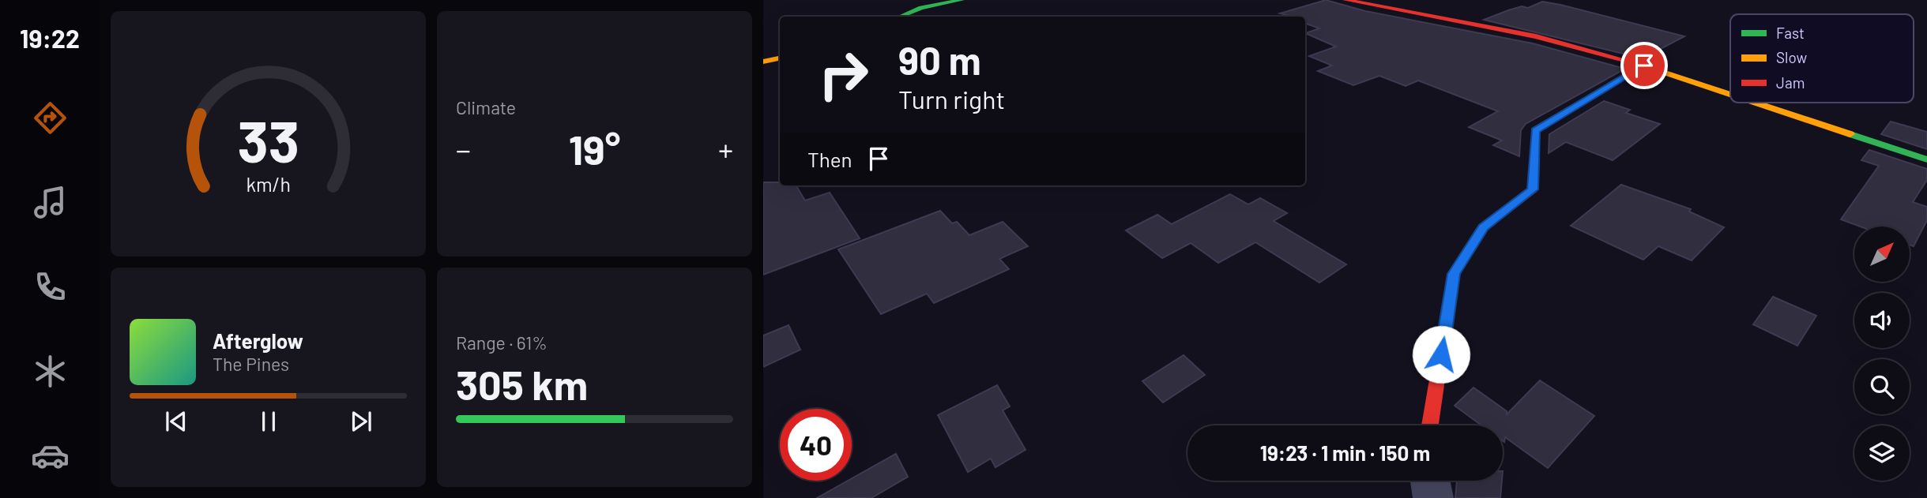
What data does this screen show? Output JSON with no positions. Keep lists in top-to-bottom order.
{
  "legend": ["Fast", "Slow", "Jam"],
  "north": "top right",
  "page": {
    "tabs": "19:22",
    "tile": [
      "Climate",
      ["Range · 61%", "305 km"]
    ],
    "turn": ["90 m", "Turn right"],
    "heat": ["−", "19°", "+"],
    "then": "Then",
    "song": ["Afterglow", "The Pines"],
    "limit": "40",
    "trip": "19:23 · 1 min · 150 m",
    "gauge": ["33", "km/h"]
  }
}
